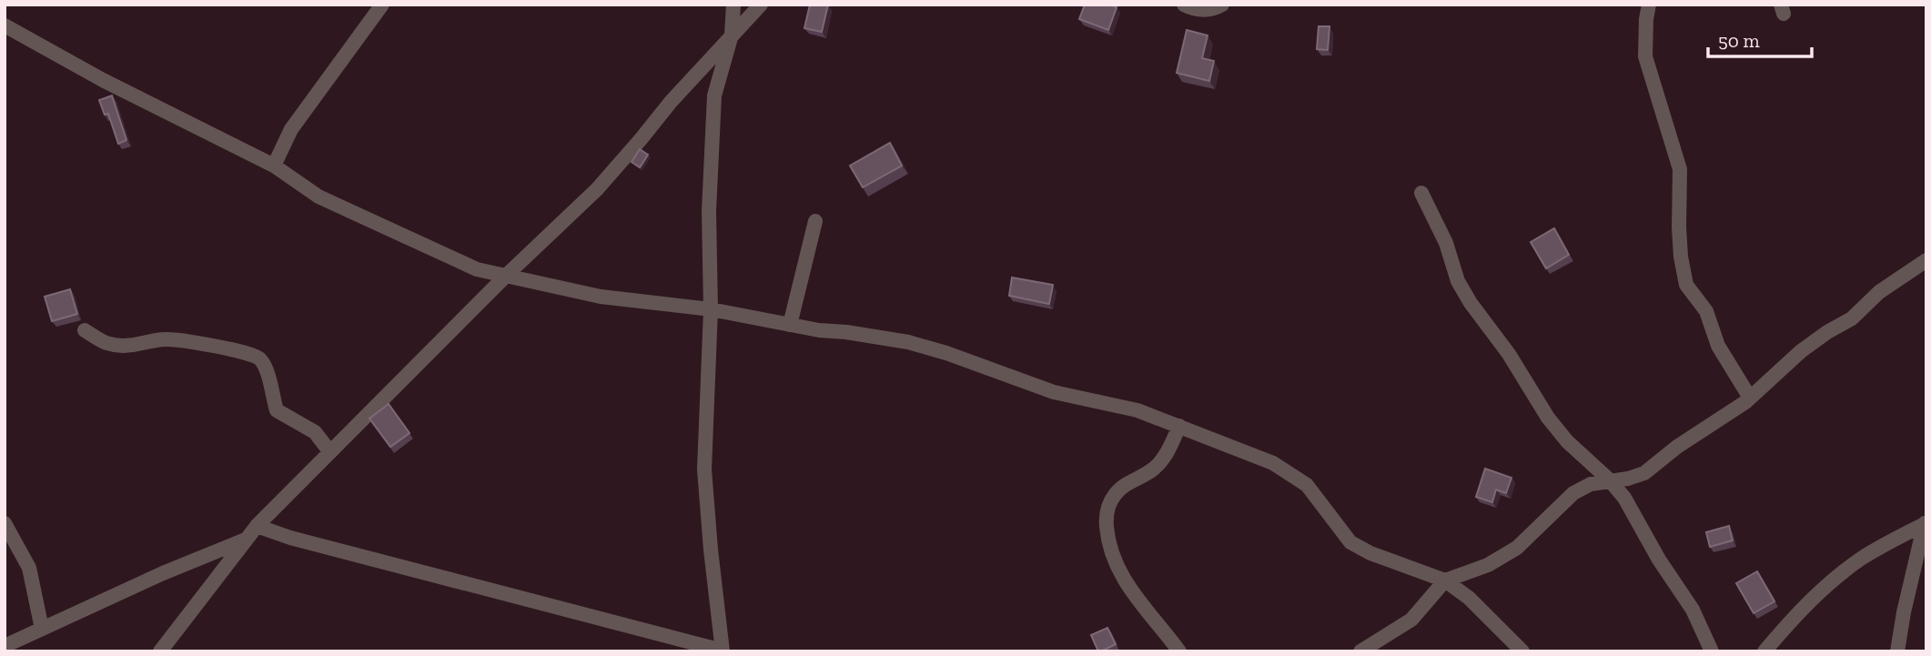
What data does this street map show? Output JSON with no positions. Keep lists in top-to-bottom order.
{
  "scale_bar": "50 m"
}
